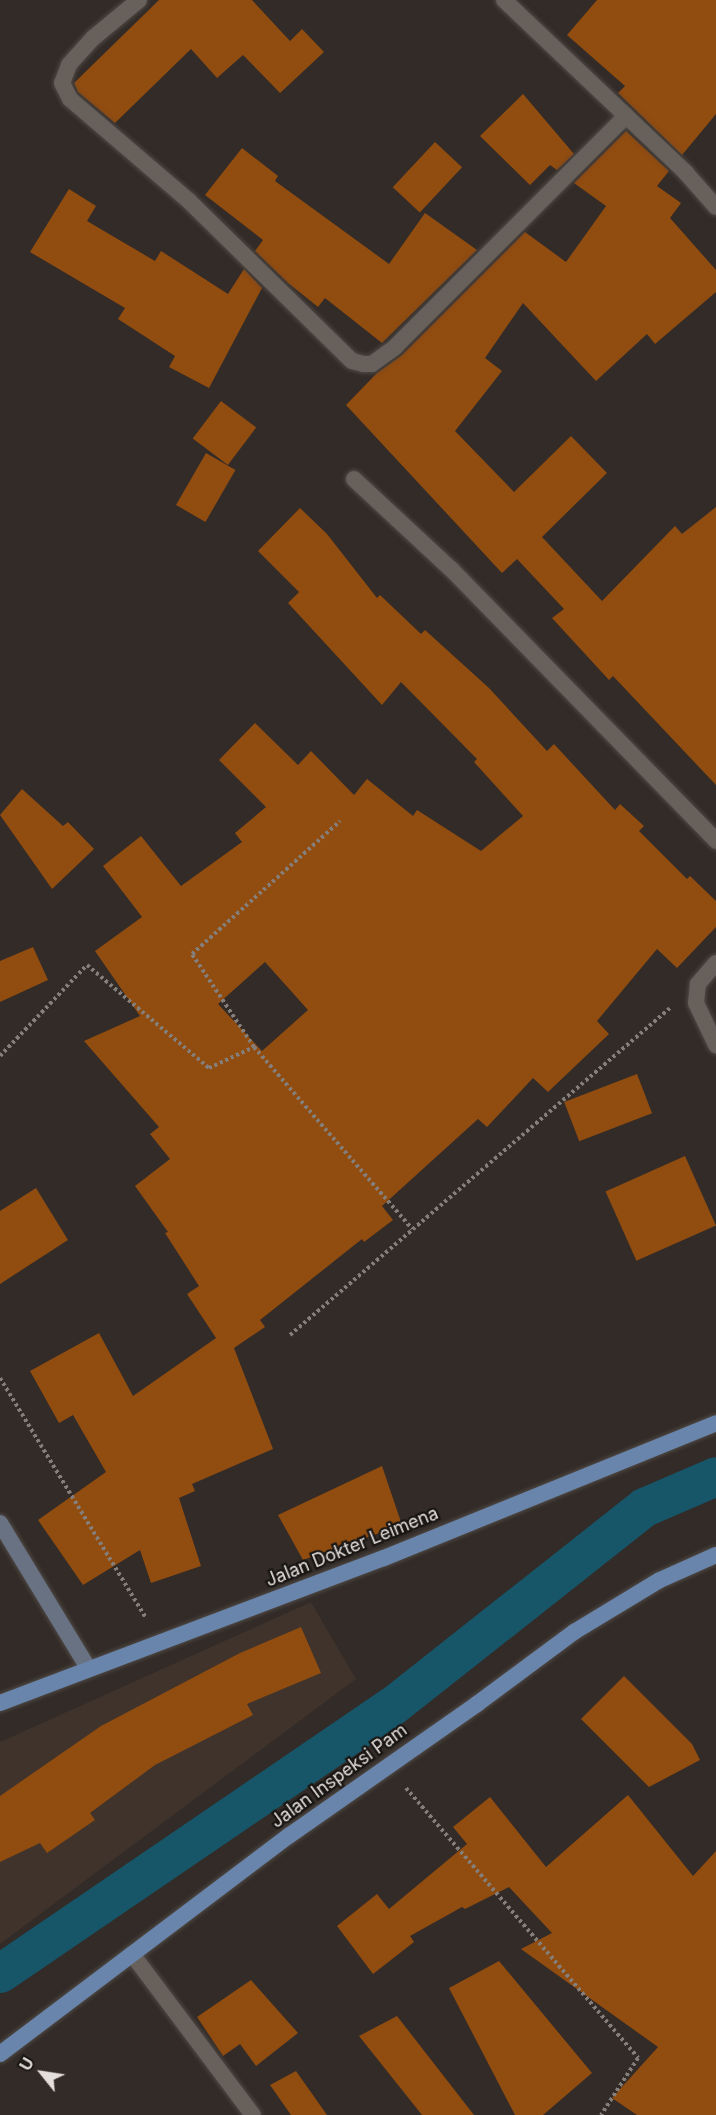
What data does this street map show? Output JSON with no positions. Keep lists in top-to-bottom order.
{
  "streets": {
    "main road": ["Jalan Dokter Leimena", "Jalan Inspeksi Pam"]
  },
  "north": "top left"
}
